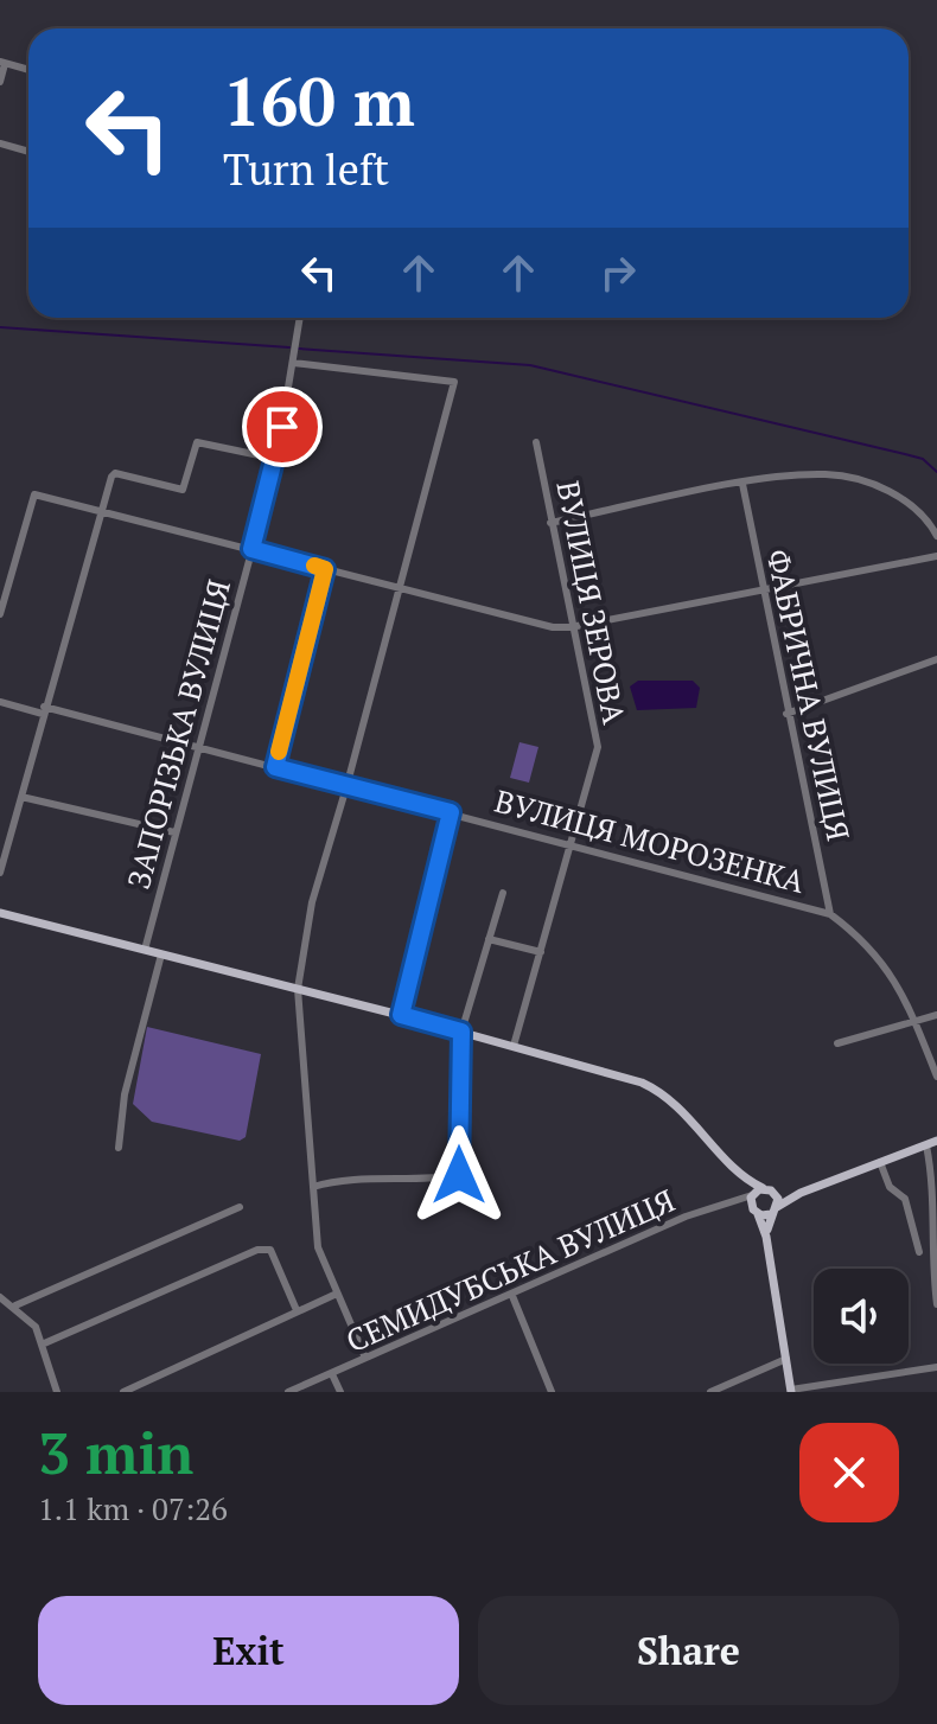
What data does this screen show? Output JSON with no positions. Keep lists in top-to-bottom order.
{
  "streets": {
    "street": [
      "ВУЛИЦЯ ЗЕРОВА",
      "ФАБРИЧНА ВУЛИЦЯ",
      "ЗАПОРІЗЬКА ВУЛИЦЯ",
      "ВУЛИЦЯ МОРОЗЕНКА",
      "СЕМИДУБСЬКА ВУЛИЦЯ"
    ]
  },
  "crossings": [
    ["ВУЛИЦЯ ЗЕРОВА", "ВУЛИЦЯ МОРОЗЕНКА"],
    ["ФАБРИЧНА ВУЛИЦЯ", "ВУЛИЦЯ МОРОЗЕНКА"],
    ["ЗАПОРІЗЬКА ВУЛИЦЯ", "ВУЛИЦЯ МОРОЗЕНКА"]
  ],
  "page": {
    "turn": ["160 m", "Turn left"],
    "heading": ["3 min", "1.1 km · 07:26"],
    "buttons": ["Exit", "Share"]
  }
}
